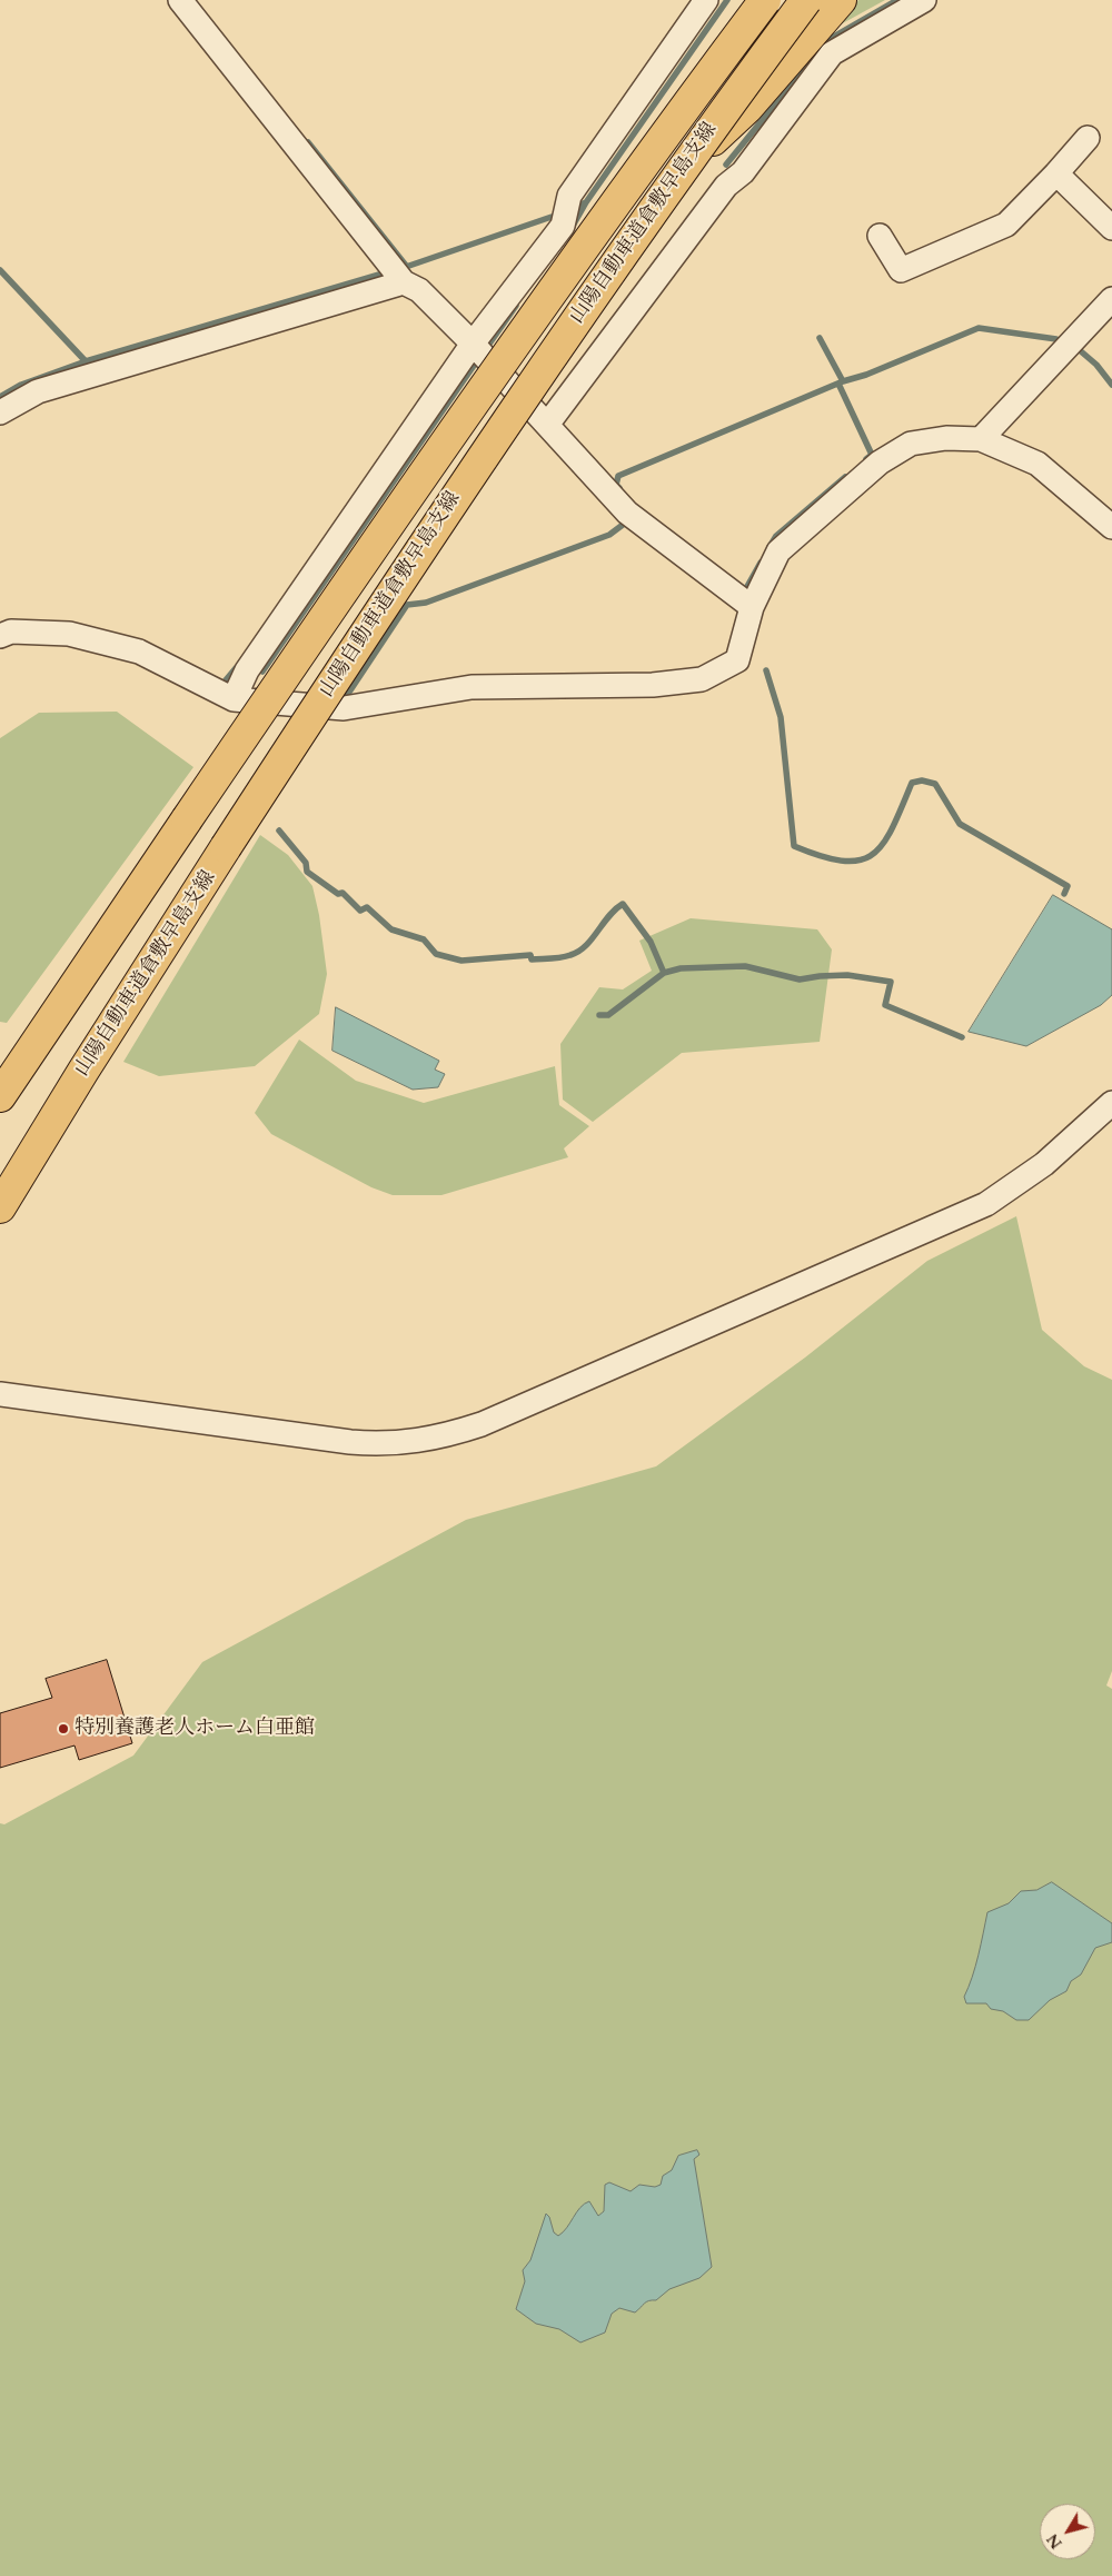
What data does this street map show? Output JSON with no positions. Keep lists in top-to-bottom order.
{
  "streets": {
    "highway": ["山陽自動車道倉敷早島支線"]
  },
  "places": ["特別養護老人ホーム白亜館"],
  "north": "bottom left"
}
